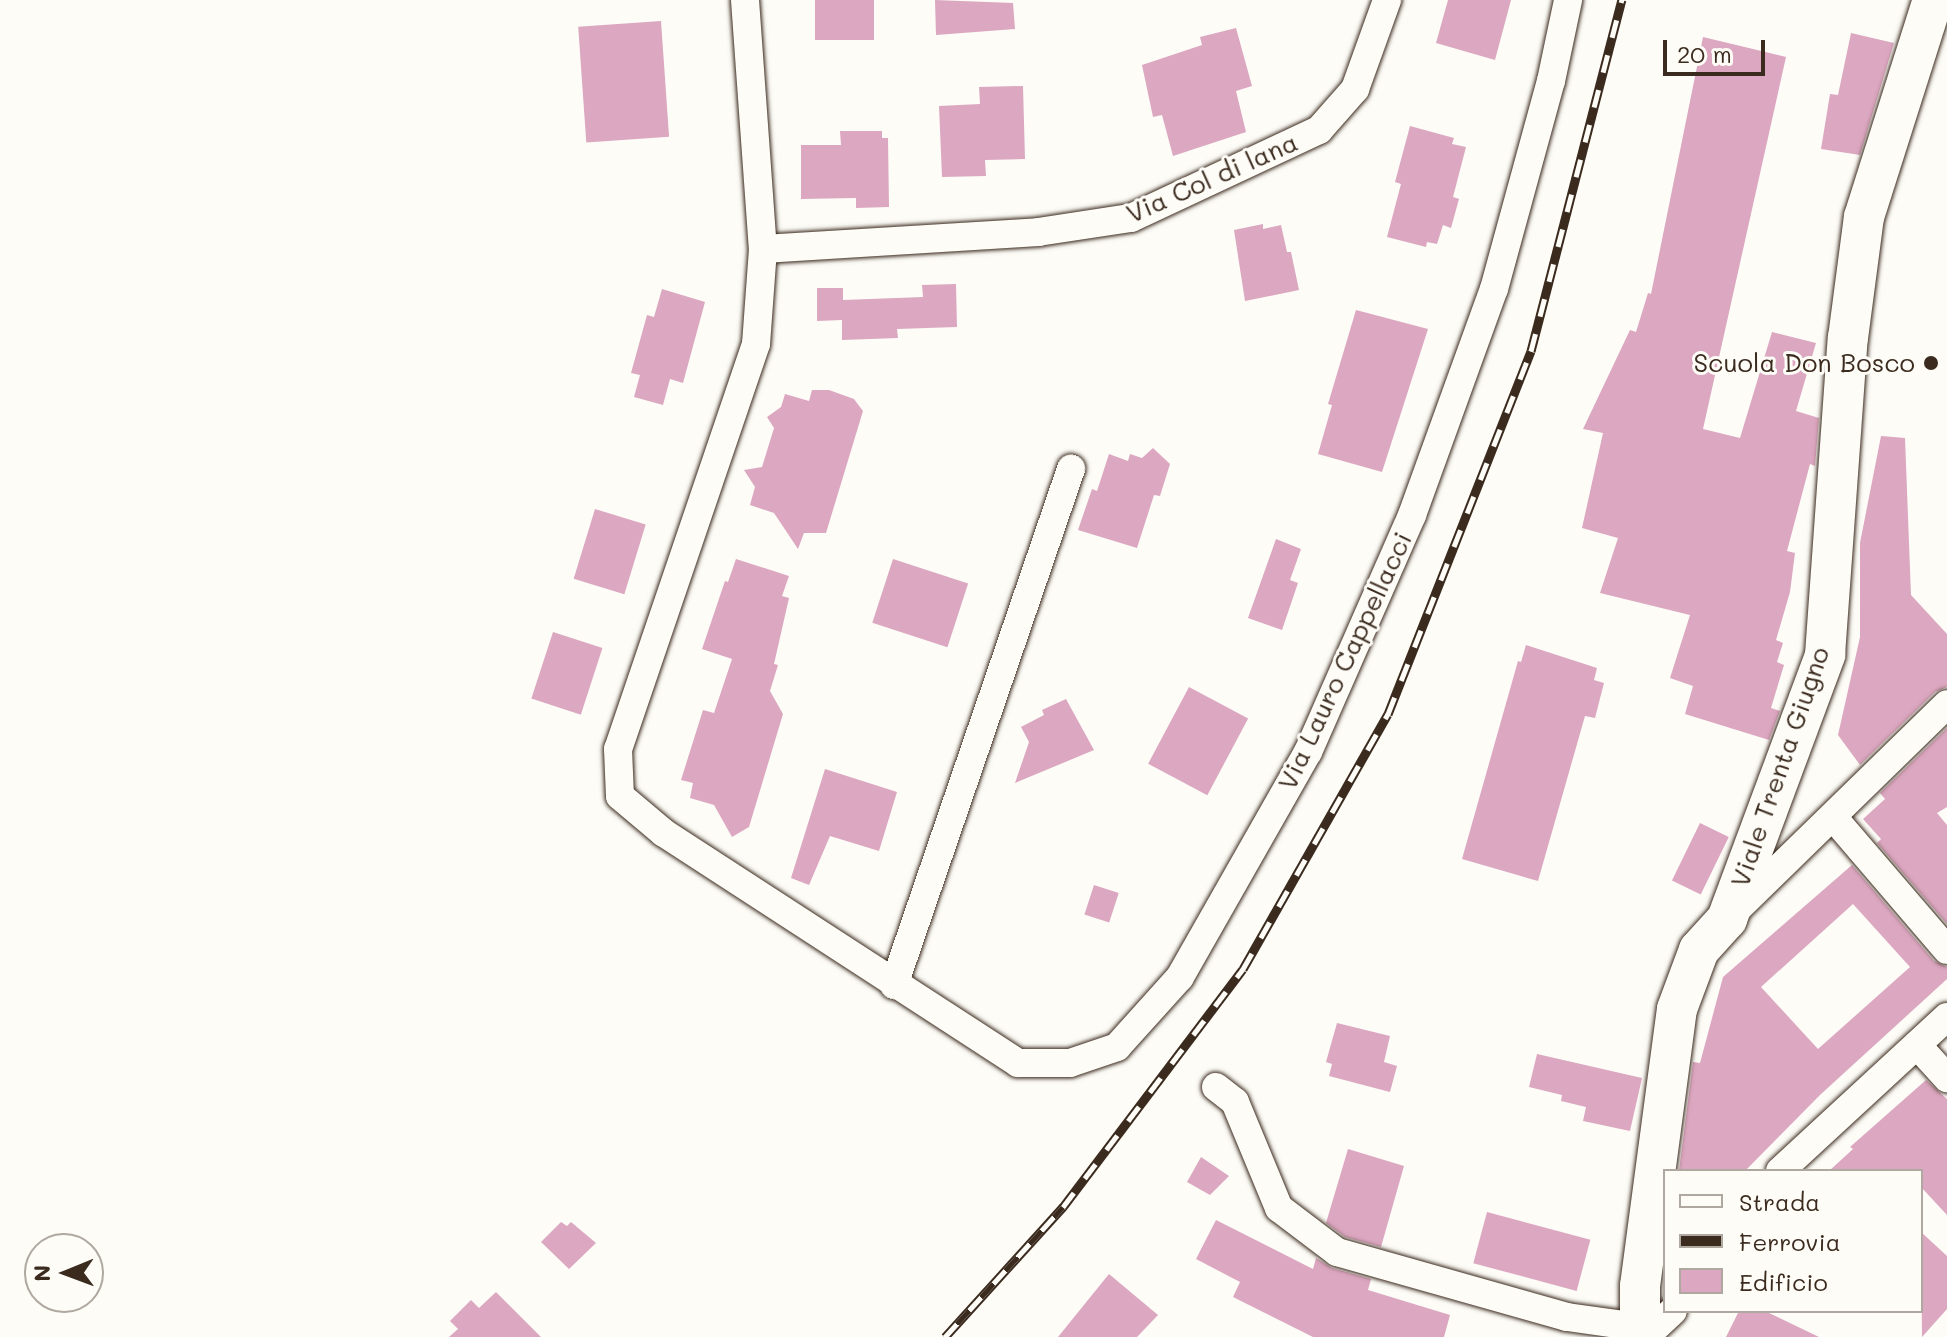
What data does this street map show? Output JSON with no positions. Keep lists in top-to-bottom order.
{
  "streets": {
    "street": ["Via Col di lana", "Via Lauro Cappellacci", "Viale Trenta Giugno"]
  },
  "crossings": [
    ["Via Col di lana", "Via Lauro Cappellacci"]
  ],
  "places": ["Scuola Don Bosco"],
  "legend": ["Strada", "Ferrovia", "Edificio"],
  "scale_bar": "20 m",
  "north": "left"
}
